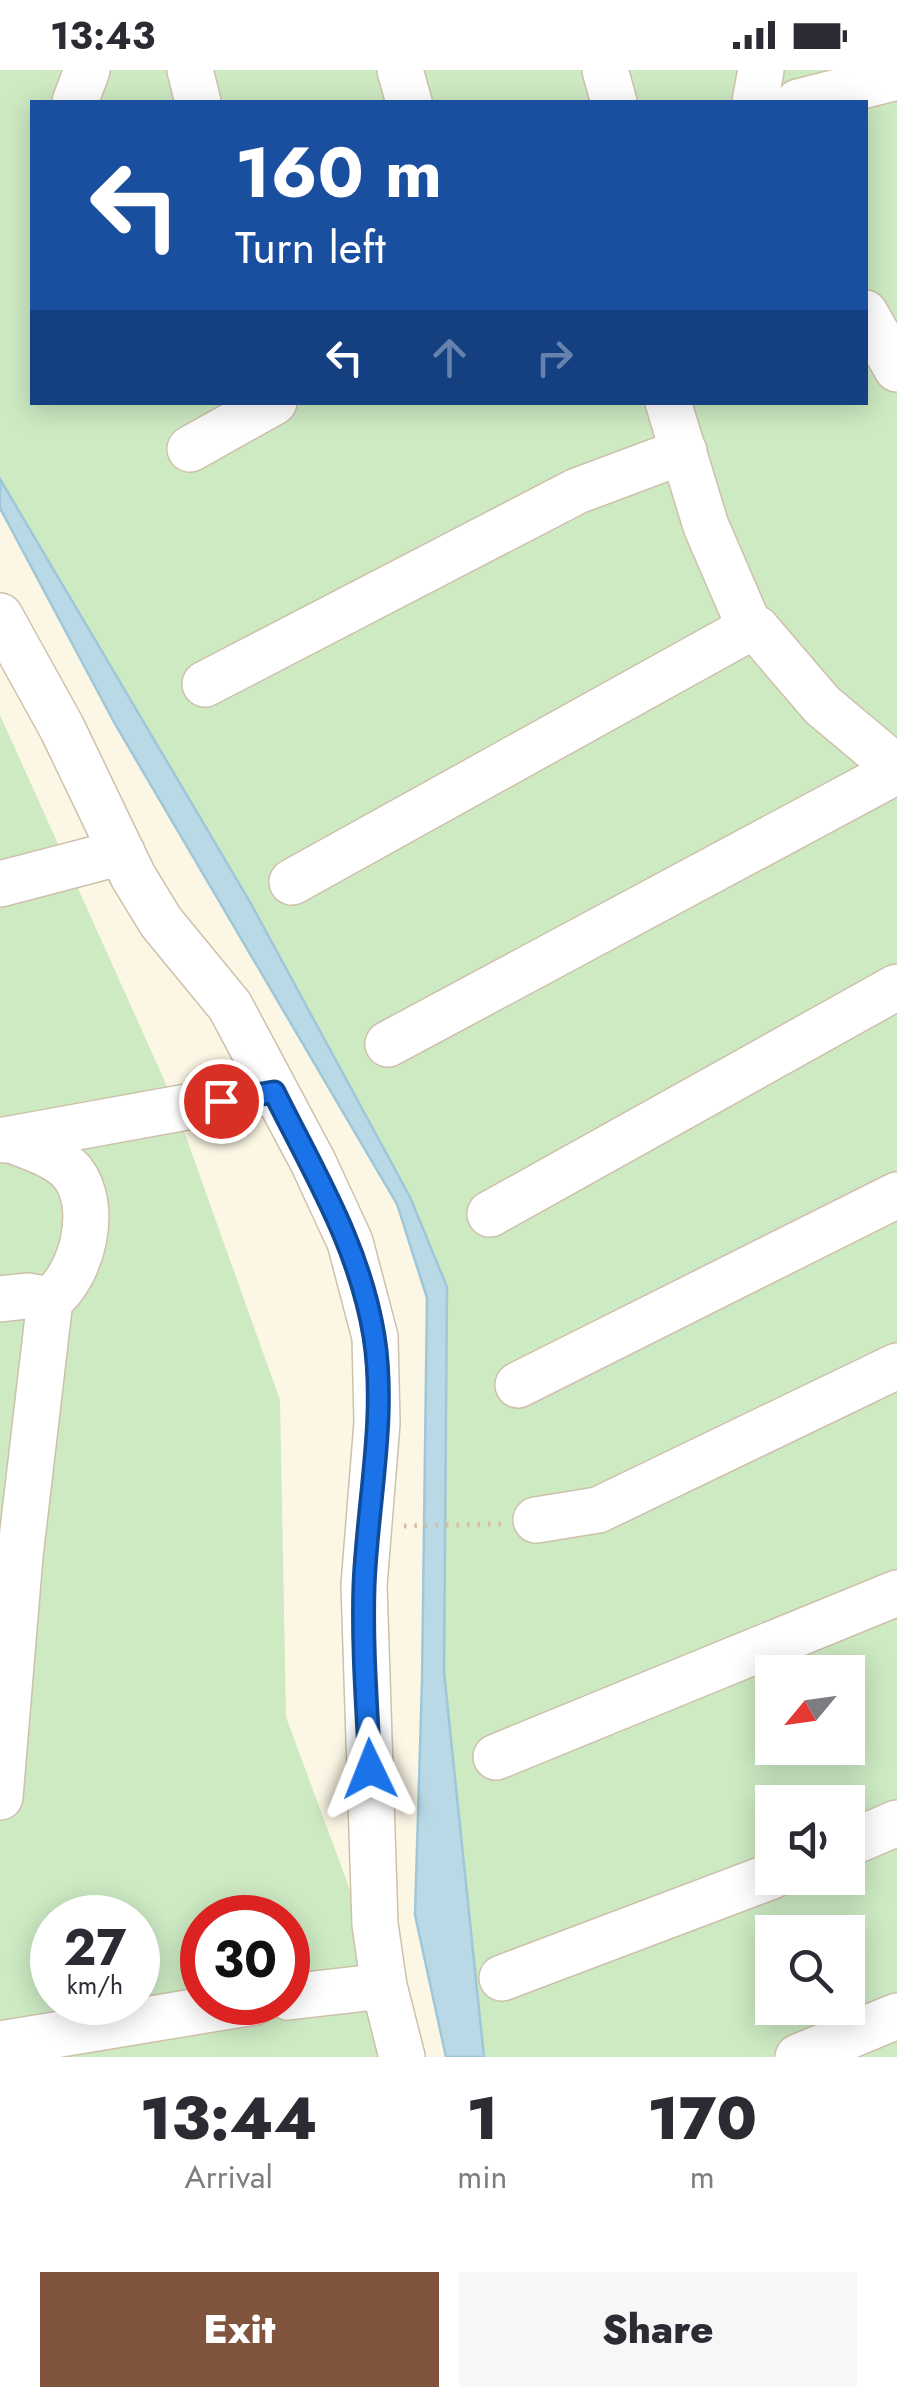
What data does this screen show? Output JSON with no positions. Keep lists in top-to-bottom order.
{
  "north": "bottom left",
  "page": {
    "status": "13:43",
    "turn": ["160 m", "Turn left"],
    "speed": "27 km/h",
    "limit": "30",
    "eta": [
      "13:44",
      "Arrival",
      "1",
      "min",
      "170",
      "m"
    ],
    "buttons": ["Exit", "Share"]
  }
}
